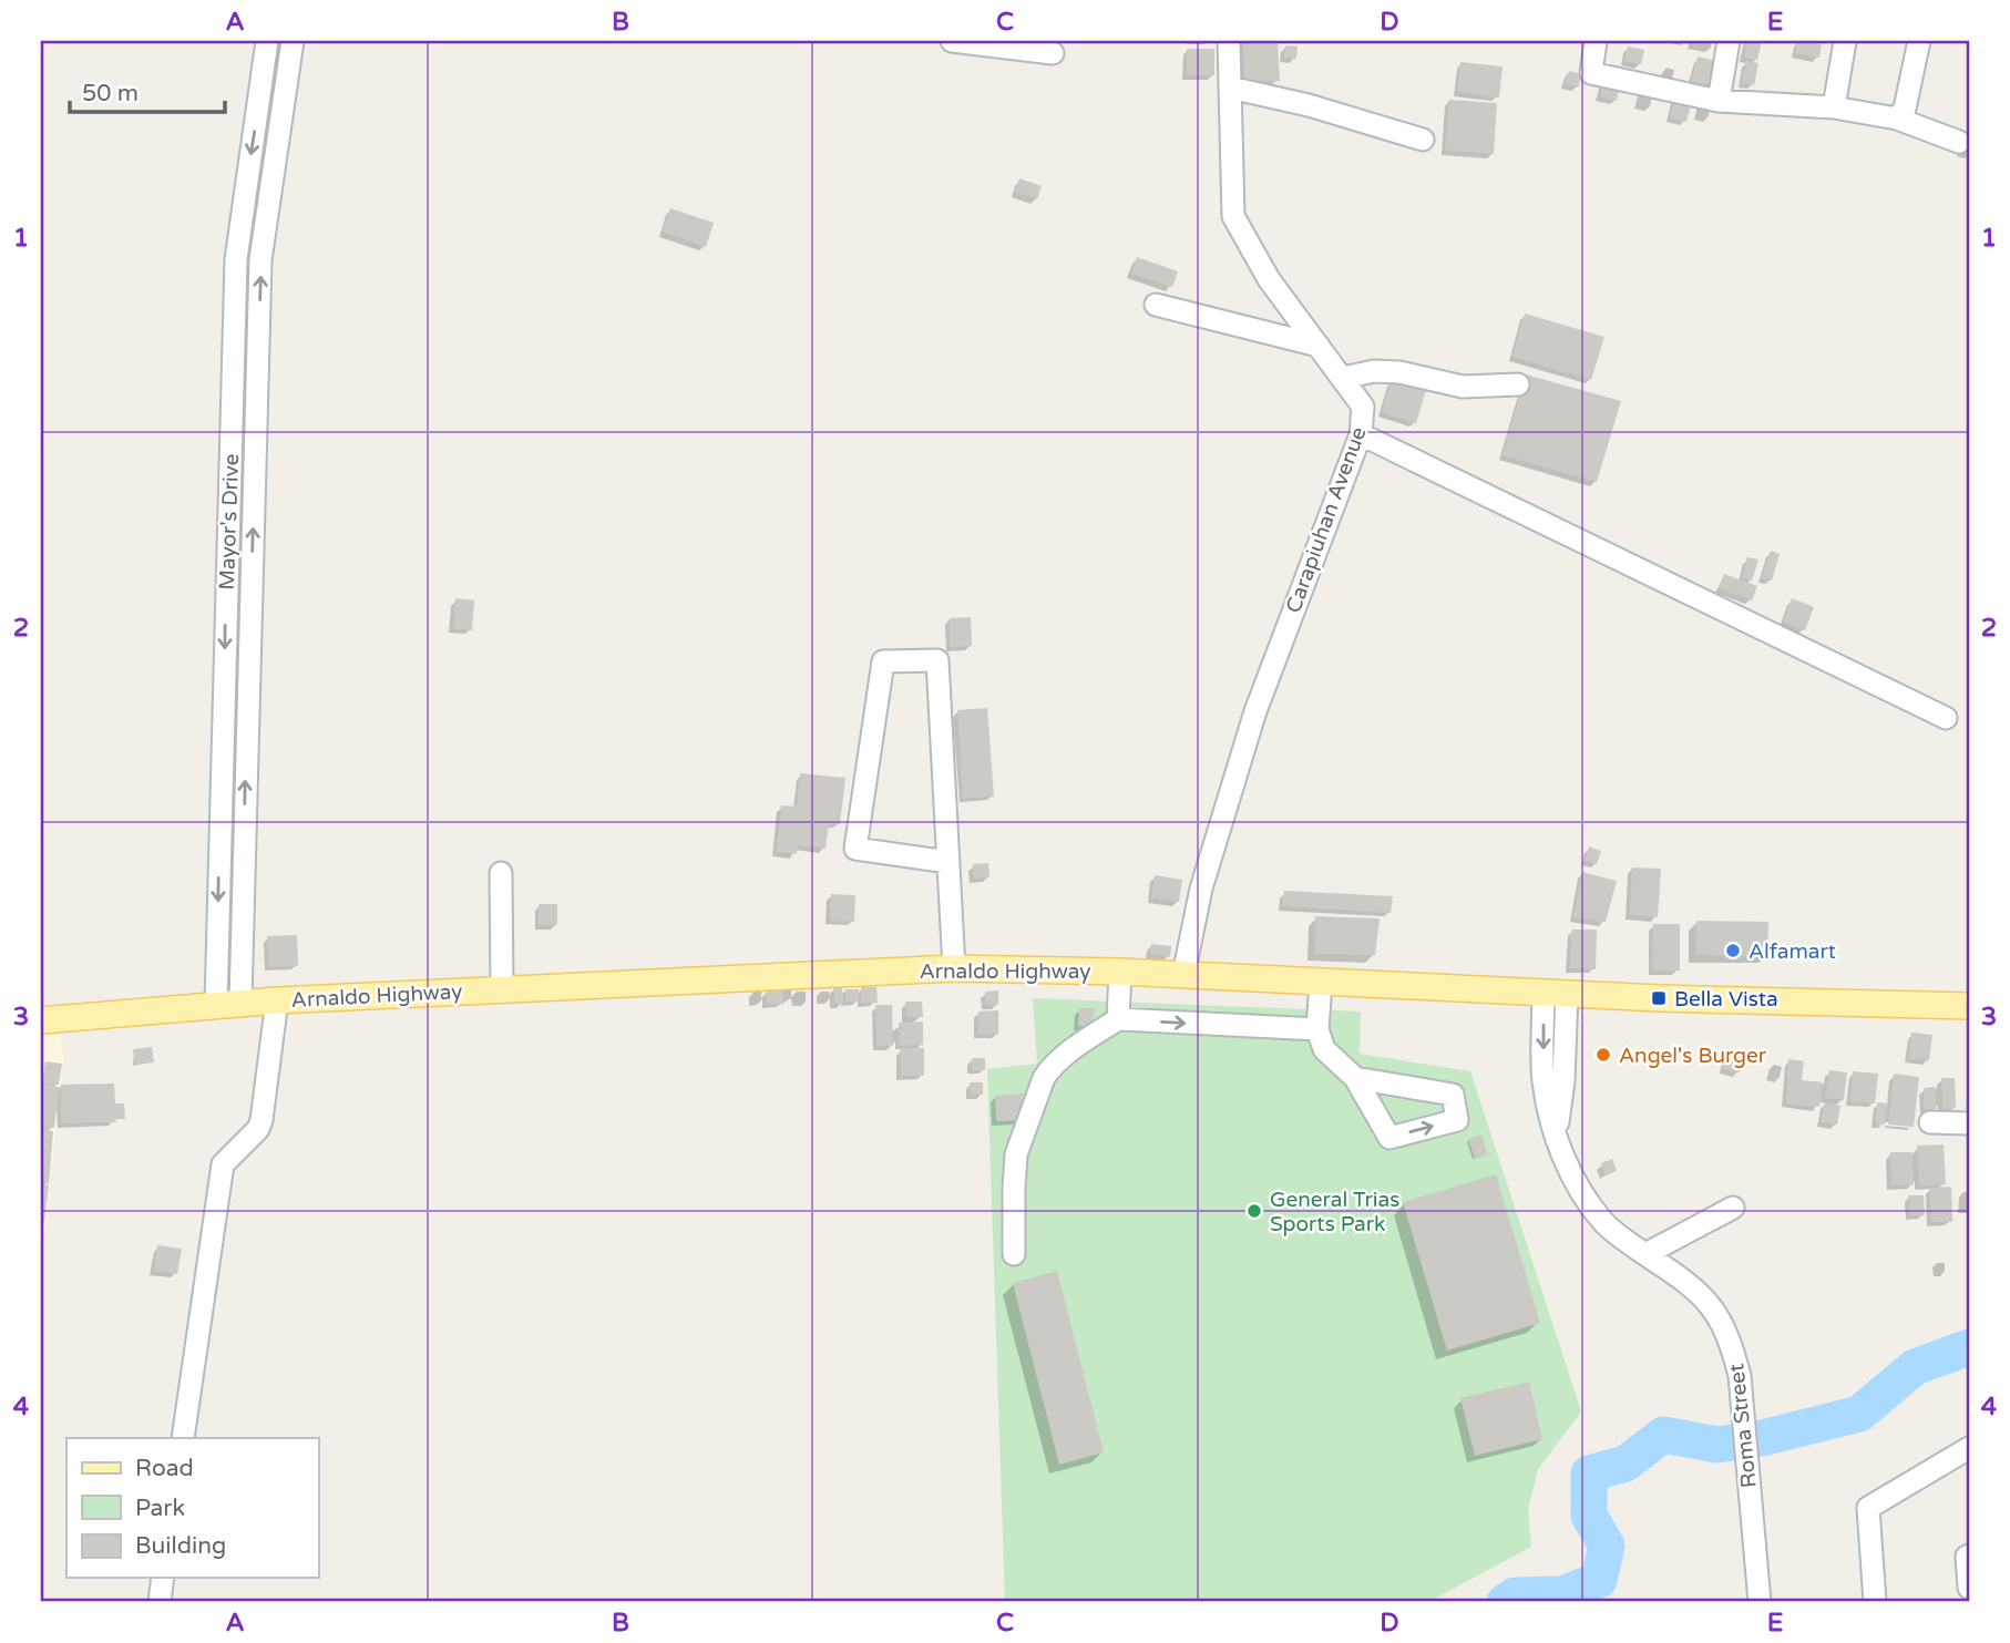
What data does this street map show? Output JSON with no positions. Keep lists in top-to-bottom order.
{
  "streets": {
    "main road": ["Arnaldo Highway"],
    "street": ["Carapiuhan Avenue", "Mayor's Drive", "Roma Street"]
  },
  "crossings": [
    ["Carapiuhan Avenue", "Arnaldo Highway"],
    ["Mayor's Drive", "Arnaldo Highway"],
    ["Arnaldo Highway", "Roma Street"]
  ],
  "places": {
    "other": ["Alfamart", "Angel's Burger", "General Trias Sports Park"],
    "transit": ["Bella Vista"]
  },
  "legend": ["Road", "Park", "Building"],
  "scale_bar": "50 m",
  "grid": {
    "columns": [
      "A",
      "B",
      "C",
      "D",
      "E"
    ],
    "rows": [
      "1",
      "2",
      "3",
      "4"
    ]
  }
}
